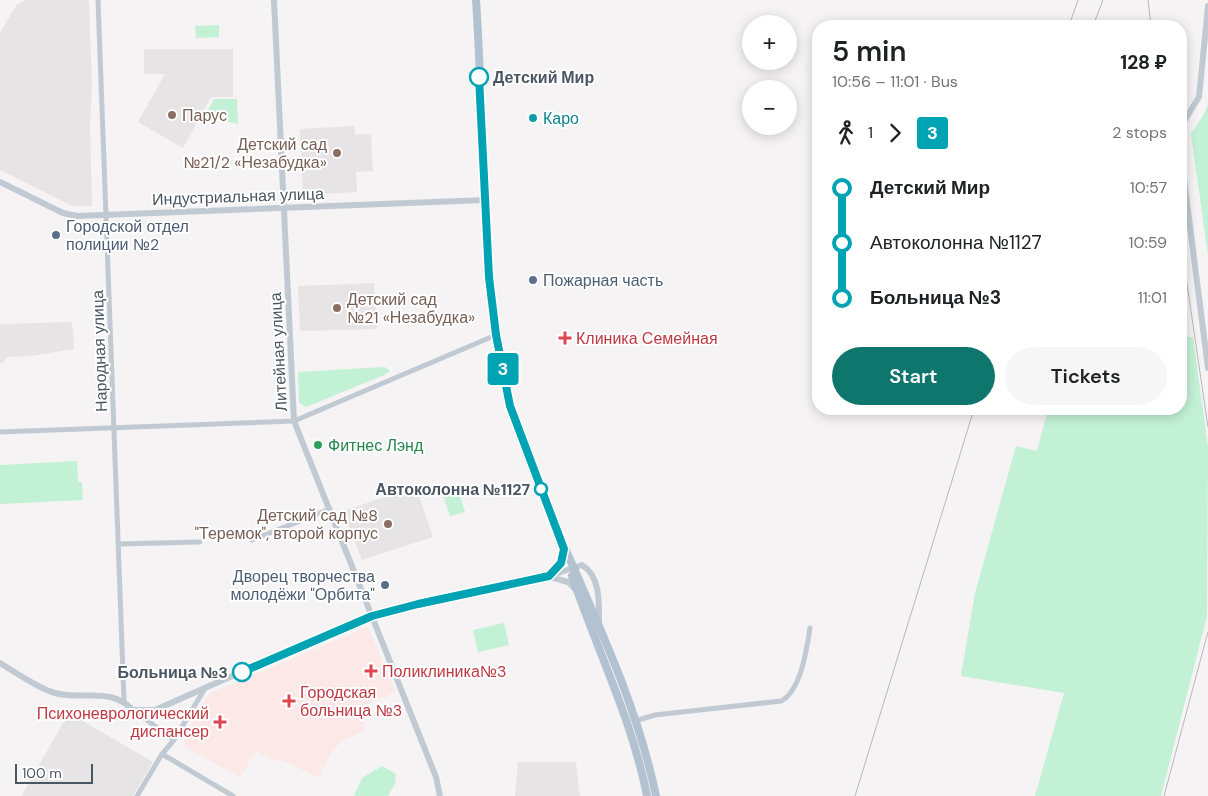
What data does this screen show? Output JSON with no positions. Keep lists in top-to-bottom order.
{
  "streets": {
    "street": ["Индустриальная улица", "Народная улица", "Литейная улица"]
  },
  "crossings": [
    ["Индустриальная улица", "Народная улица"],
    ["Индустриальная улица", "Литейная улица"]
  ],
  "places": {
    "other": [
      "Детский Мир",
      "Парус",
      "Каро",
      "Детский сад №21/2 «Незабудка»",
      "Городской отдел полиции №2",
      "Пожарная часть",
      "Детский сад №21 «Незабудка»",
      "Фитнес Лэнд",
      "Автоколонна №1127",
      "Детский сад №8 \"Теремок\", второй корпус",
      "Дворец творчества молодёжи \"Орбита\"",
      "Больница №3"
    ],
    "health": [
      "Клиника Семейная",
      "Поликлиника№3",
      "Городская больница №3",
      "Психоневрологический диспансер"
    ]
  },
  "lines": ["bus line 3"],
  "scale_bar": "100 m",
  "page": {
    "on_map": "3",
    "map_buttons": ["+", "−"],
    "heading": ["5 min", "10:56 – 11:01 · Bus", "128 ₽"],
    "legs": ["1", "3", "2 stops"],
    "list": [
      {
        "name": "Детский Мир",
        "value": "10:57"
      },
      {
        "name": "Автоколонна №1127",
        "value": "10:59"
      },
      {
        "name": "Больница №3",
        "value": "11:01"
      }
    ],
    "buttons": ["Start", "Tickets"],
    "scale": "100 m"
  }
}
